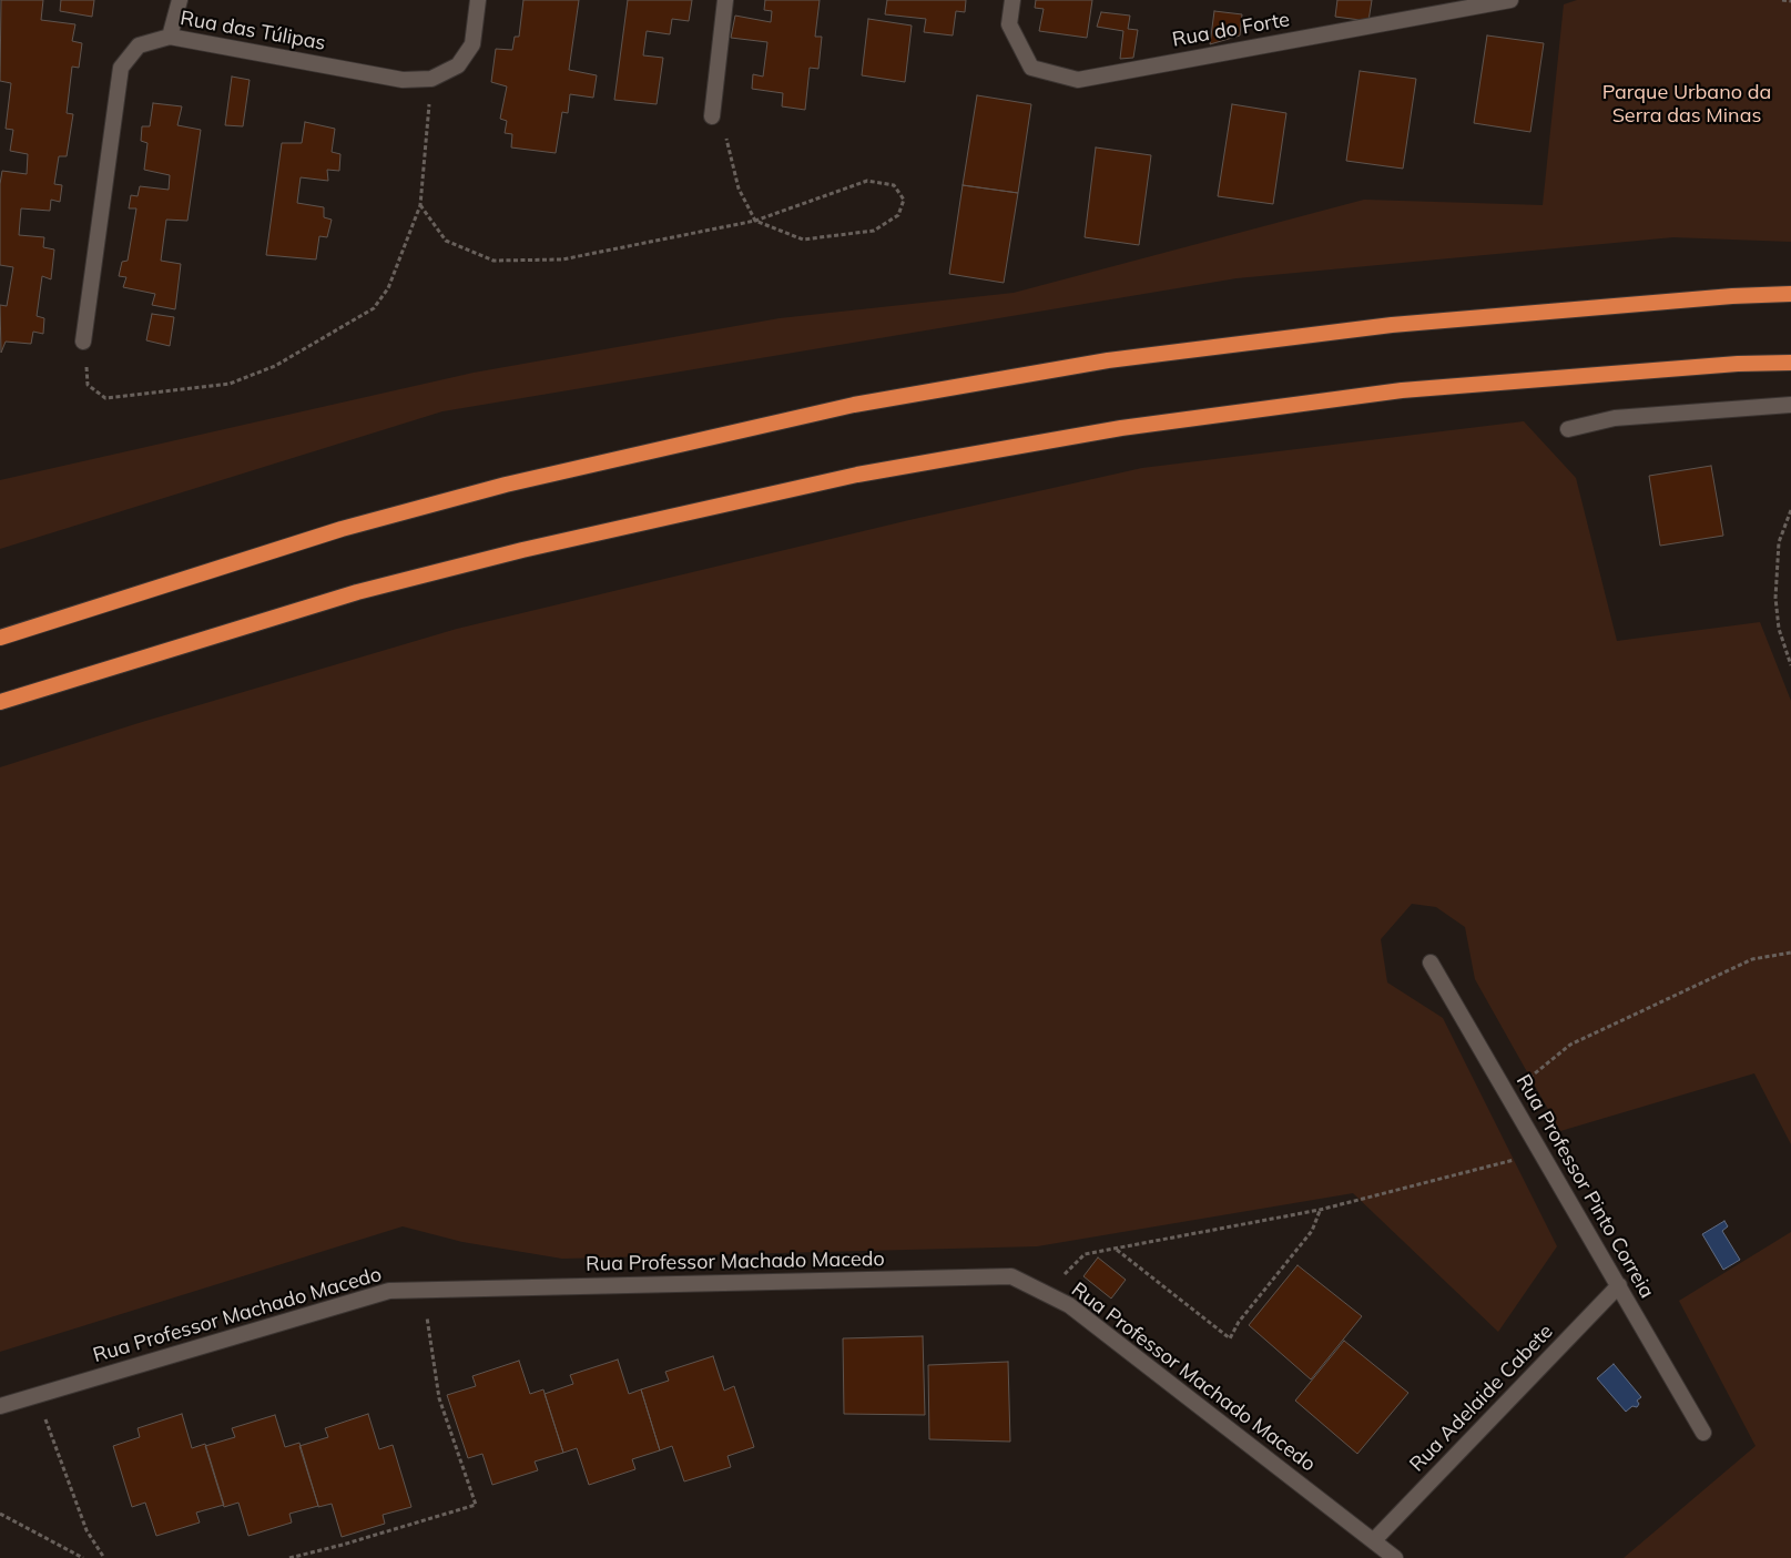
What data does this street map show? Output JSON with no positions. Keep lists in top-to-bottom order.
{
  "streets": {
    "street": [
      "Rua do Forte",
      "Rua das Túlipas",
      "Rua Professor Pinto Correia",
      "Rua Professor Machado Macedo",
      "Rua Adelaide Cabete"
    ]
  },
  "crossings": [
    ["Rua Professor Pinto Correia", "Rua Adelaide Cabete"],
    ["Rua Professor Machado Macedo", "Rua Adelaide Cabete"]
  ],
  "parks": ["Parque Urbano da Serra das Minas"]
}
